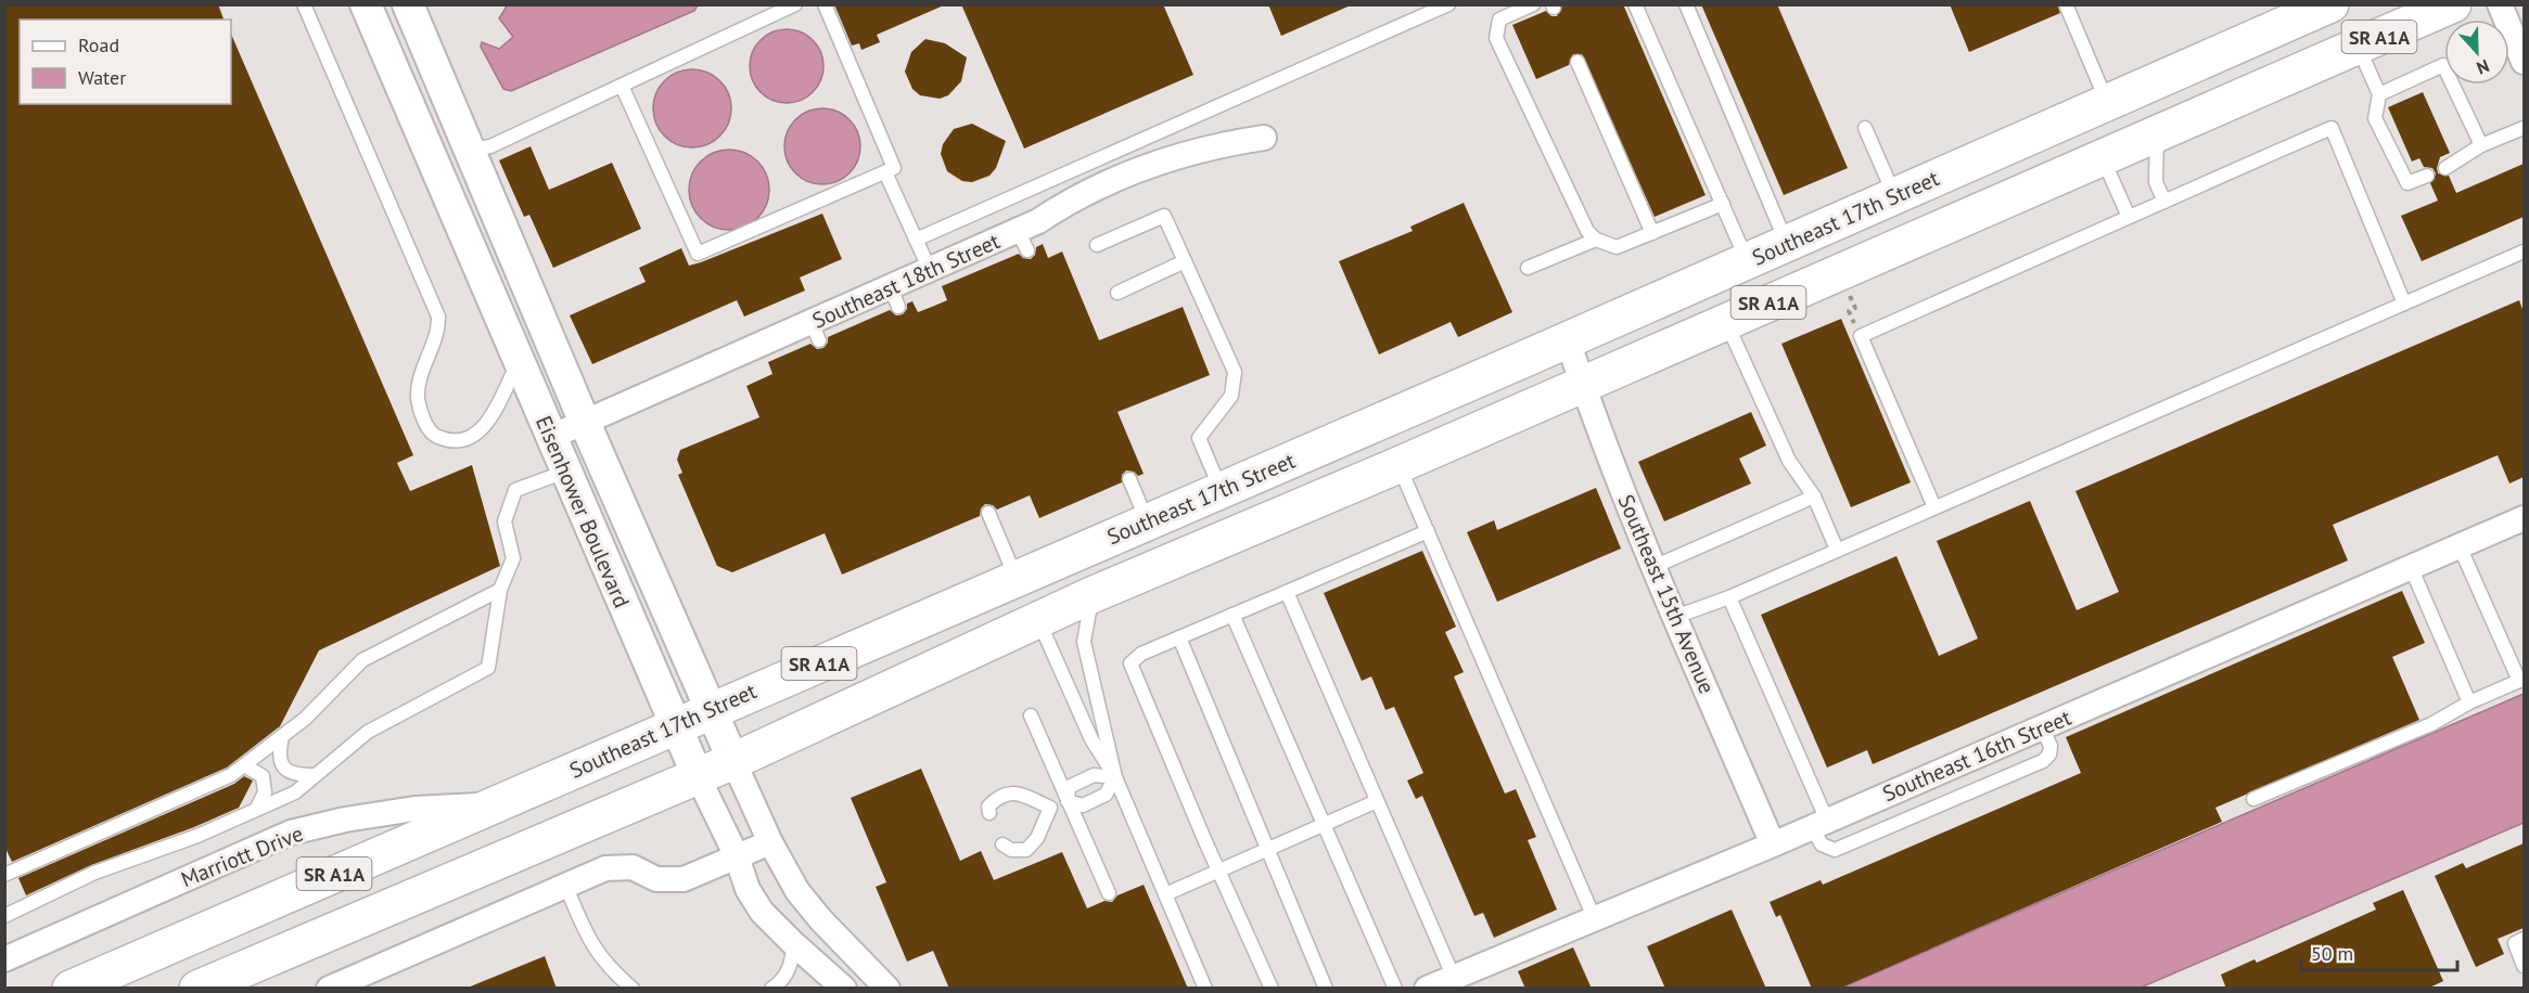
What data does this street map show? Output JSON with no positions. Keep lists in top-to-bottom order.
{
  "streets": {
    "main road": ["SR A1A", "Southeast 17th Street"],
    "street": [
      "Southeast 18th Street",
      "Eisenhower Boulevard",
      "Southeast 15th Avenue",
      "Southeast 16th Street",
      "Marriott Drive"
    ]
  },
  "crossings": [
    ["SR A1A", "Eisenhower Boulevard"],
    ["SR A1A", "Southeast 15th Avenue"],
    ["Southeast 17th Street", "Eisenhower Boulevard"],
    ["Southeast 17th Street", "Southeast 15th Avenue"],
    ["Southeast 17th Street", "Marriott Drive"],
    ["Southeast 18th Street", "Eisenhower Boulevard"],
    ["Southeast 15th Avenue", "Southeast 16th Street"]
  ],
  "legend": ["Road", "Water"],
  "scale_bar": "50 m",
  "north": "bottom"
}
